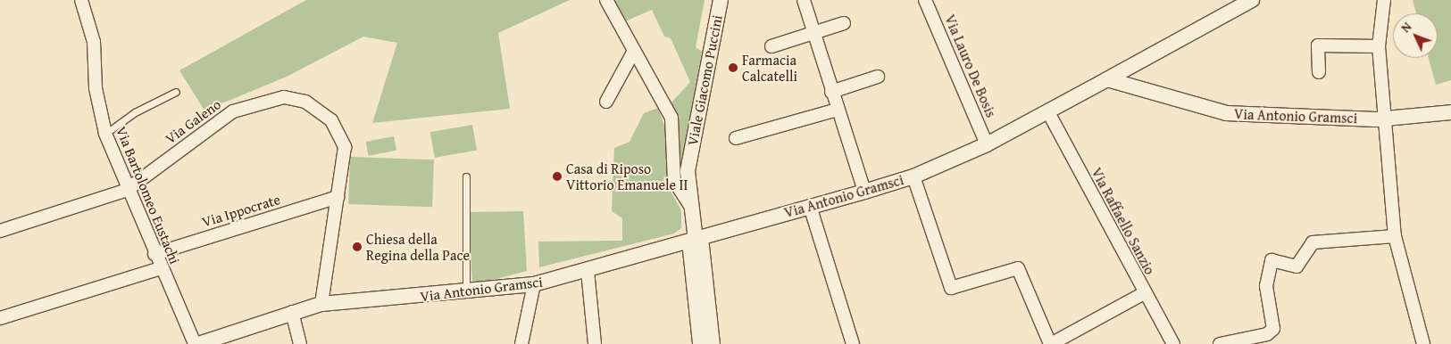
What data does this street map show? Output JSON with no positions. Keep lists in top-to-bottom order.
{
  "streets": {
    "street": [
      "Via Lauro De Bosis",
      "Viale Giacomo Puccini",
      "Via Antonio Gramsci",
      "Via Galeno",
      "Via Bartolomeo Eustachi",
      "Via Ippocrate",
      "Via Raffaello Sanzio"
    ]
  },
  "crossings": [
    ["Via Lauro De Bosis", "Via Antonio Gramsci"],
    ["Viale Giacomo Puccini", "Via Antonio Gramsci"],
    ["Via Antonio Gramsci", "Via Galeno"],
    ["Via Antonio Gramsci", "Via Raffaello Sanzio"],
    ["Via Galeno", "Via Bartolomeo Eustachi"],
    ["Via Galeno", "Via Ippocrate"],
    ["Via Bartolomeo Eustachi", "Via Ippocrate"]
  ],
  "places": ["Farmacia Calcatelli", "Casa di Riposo Vittorio Emanuele II", "Chiesa della Regina della Pace"],
  "north": "top left"
}
